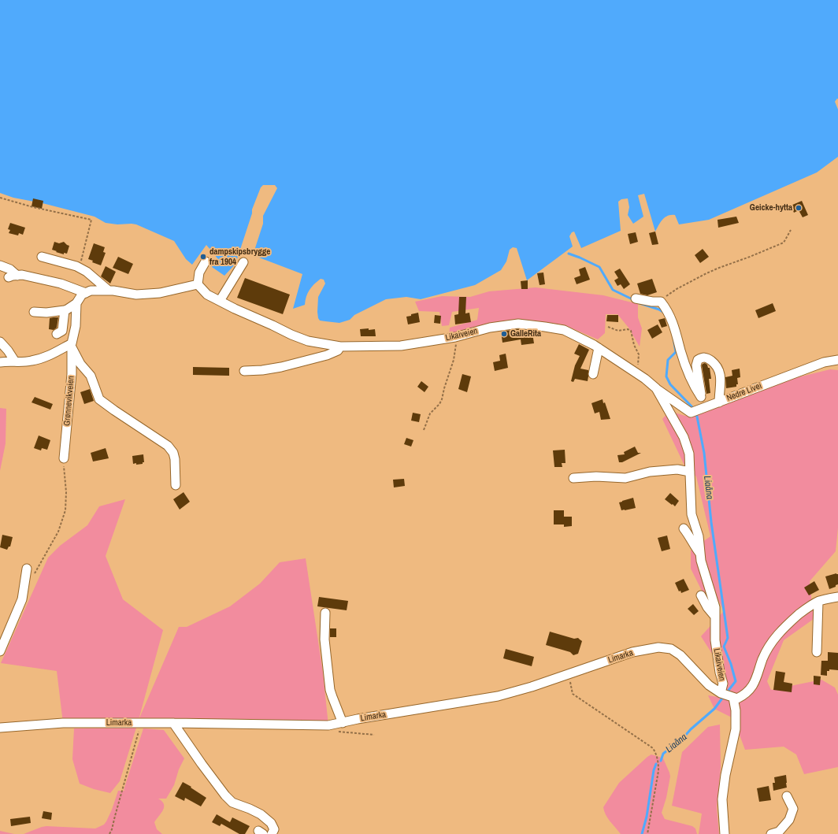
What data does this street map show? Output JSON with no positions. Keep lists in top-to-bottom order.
{
  "streets": {
    "street": [
      "Likaiveien",
      "Nedre Livei",
      "Grønnevikveien",
      "Limarka"
    ]
  },
  "crossings": [
    ["Likaiveien", "Nedre Livei"],
    ["Likaiveien", "Limarka"]
  ],
  "water": ["Liaåna"],
  "places": ["Geicke-hytta", "dampskipsbrygge fra 1904", "GalleRita"]
}
